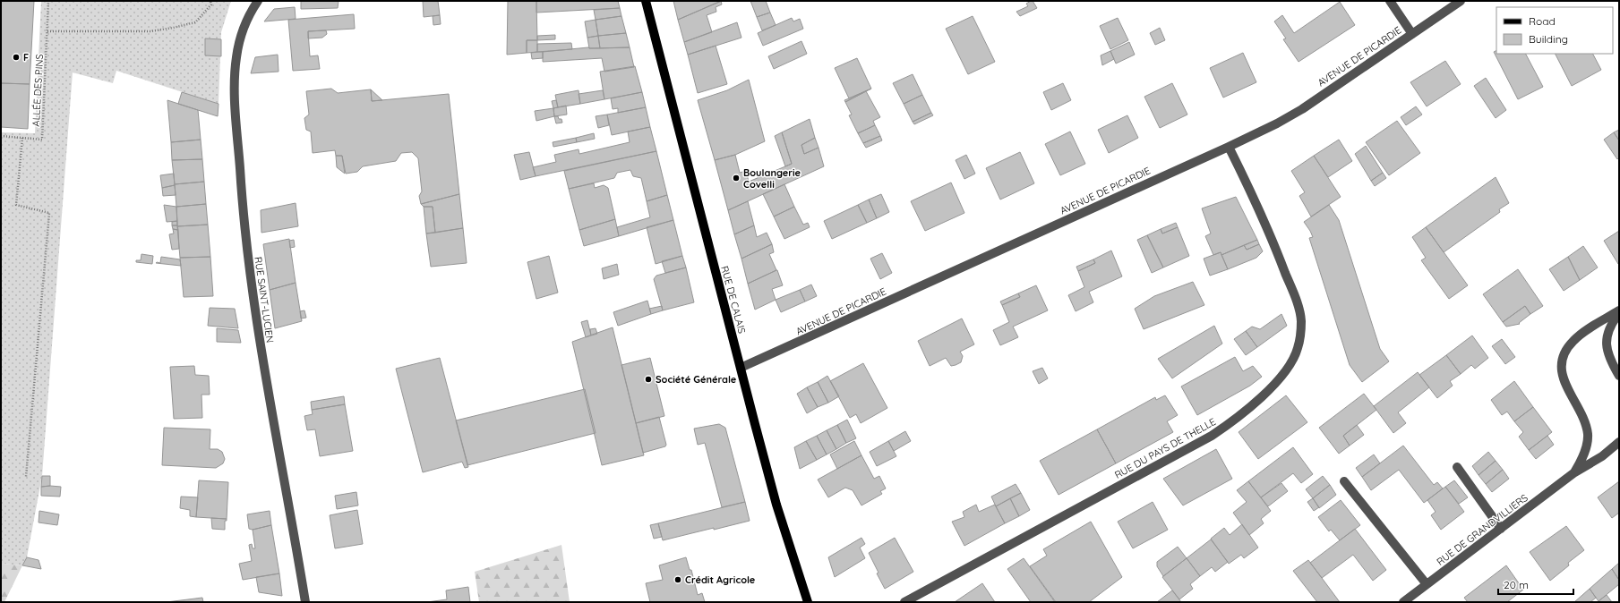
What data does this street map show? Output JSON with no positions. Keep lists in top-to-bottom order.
{
  "streets": {
    "main road": ["RUE DE CALAIS"],
    "street": [
      "AVENUE DE PICARDIE",
      "RUE SAINT-LUCIEN",
      "RUE DU PAYS DE THELLE",
      "RUE DE GRANDVILLIERS"
    ],
    "path": ["ALLÉE DES PINS"]
  },
  "crossings": [
    ["AVENUE DE PICARDIE", "RUE DE CALAIS"],
    ["AVENUE DE PICARDIE", "RUE DU PAYS DE THELLE"]
  ],
  "places": [
    "F",
    "Boulangerie Covelli",
    "Société Générale",
    "Crédit Agricole"
  ],
  "legend": ["Road", "Building"],
  "scale_bar": "20 m"
}
